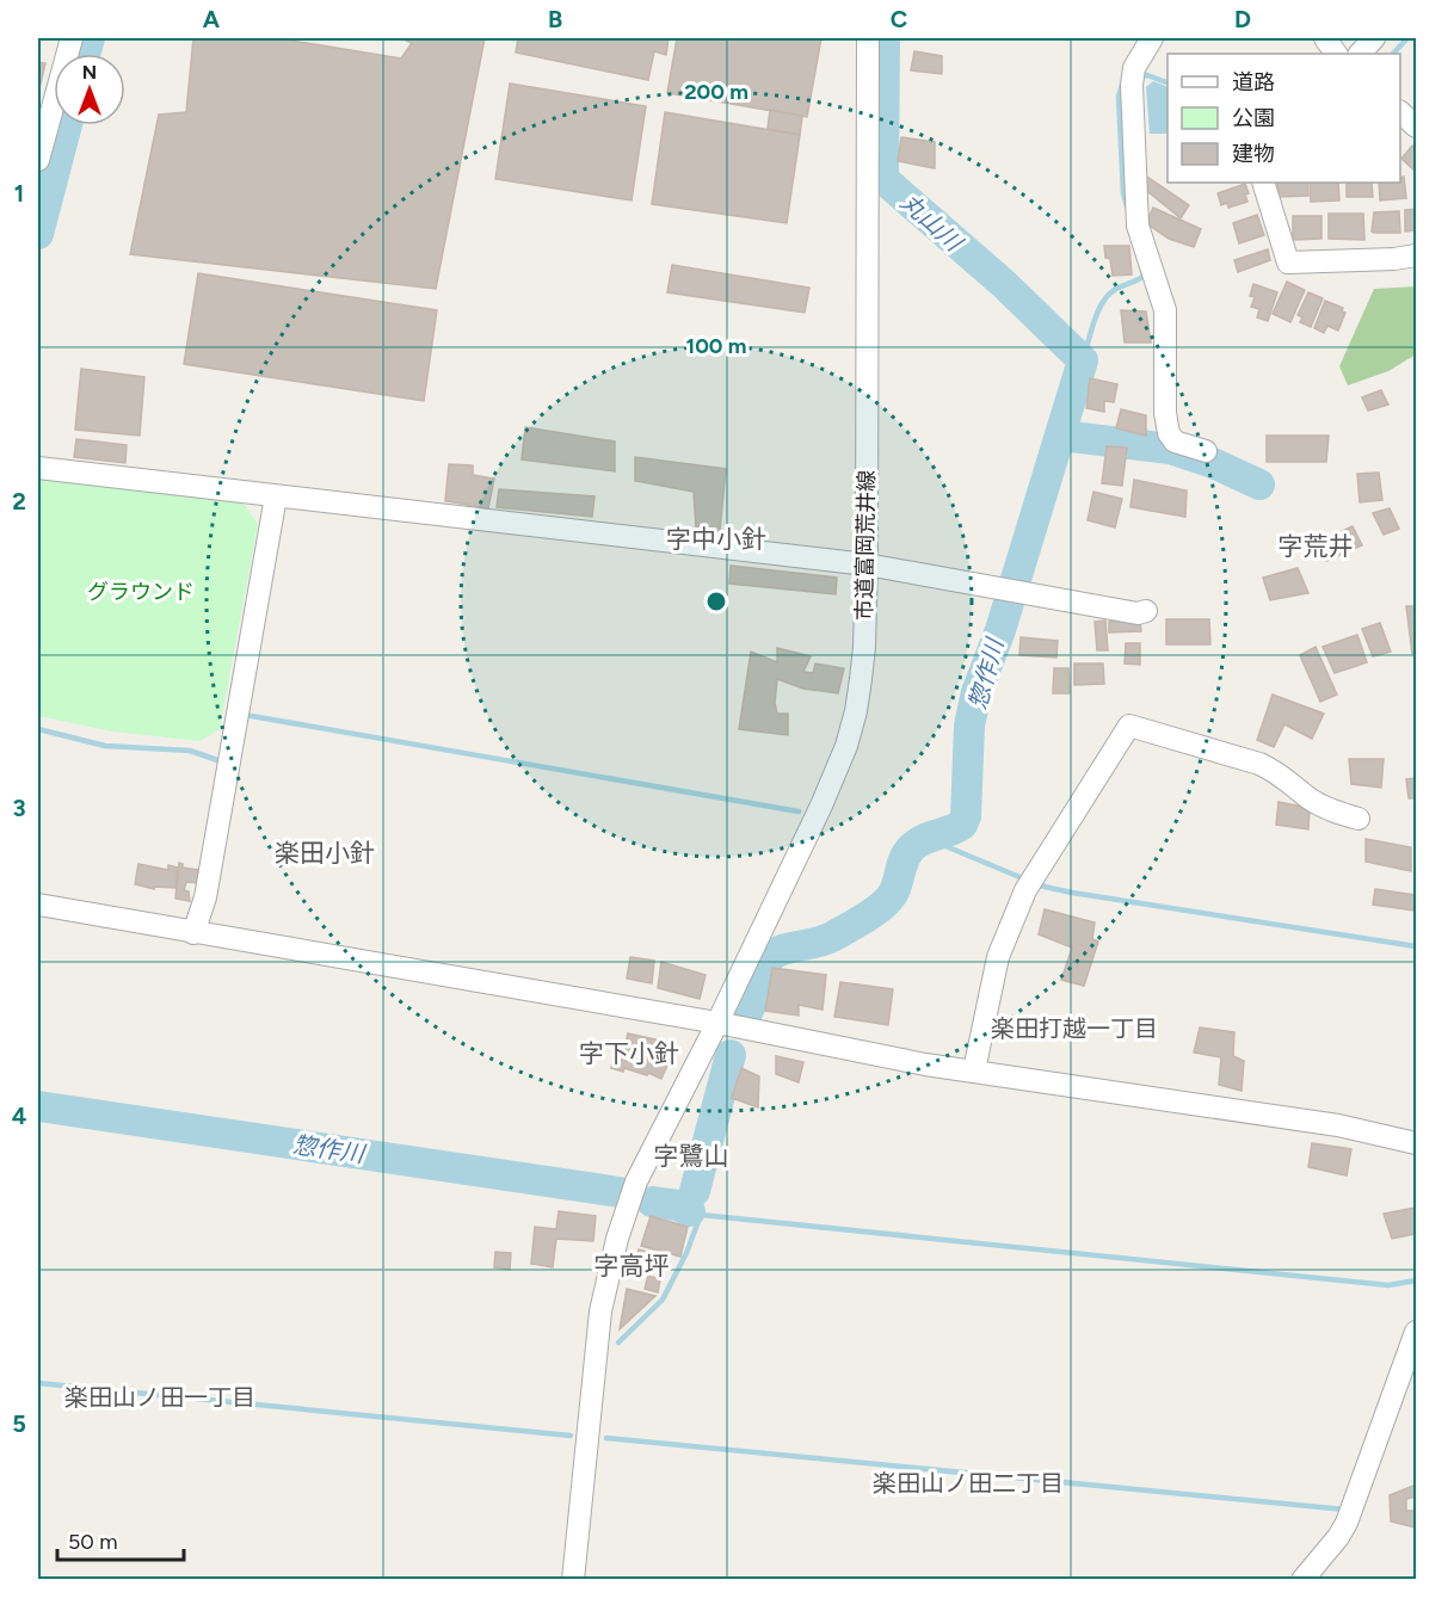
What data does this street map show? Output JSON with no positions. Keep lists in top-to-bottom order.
{
  "streets": {
    "street": ["市道富岡荒井線"]
  },
  "districts": [
    "字中小針",
    "字荒井",
    "楽田小針",
    "楽田打越一丁目",
    "字下小針",
    "字鷺山",
    "字高坪",
    "楽田山ノ田一丁目",
    "楽田山ノ田二丁目"
  ],
  "water": ["丸山川", "惣作川"],
  "parks": ["グラウンド"],
  "legend": ["道路", "公園", "建物"],
  "scale_bar": "50 m",
  "north": "top",
  "grid": {
    "columns": [
      "A",
      "B",
      "C",
      "D"
    ],
    "rows": [
      "1",
      "2",
      "3",
      "4",
      "5"
    ]
  },
  "rings": ["200 m", "100 m"]
}
